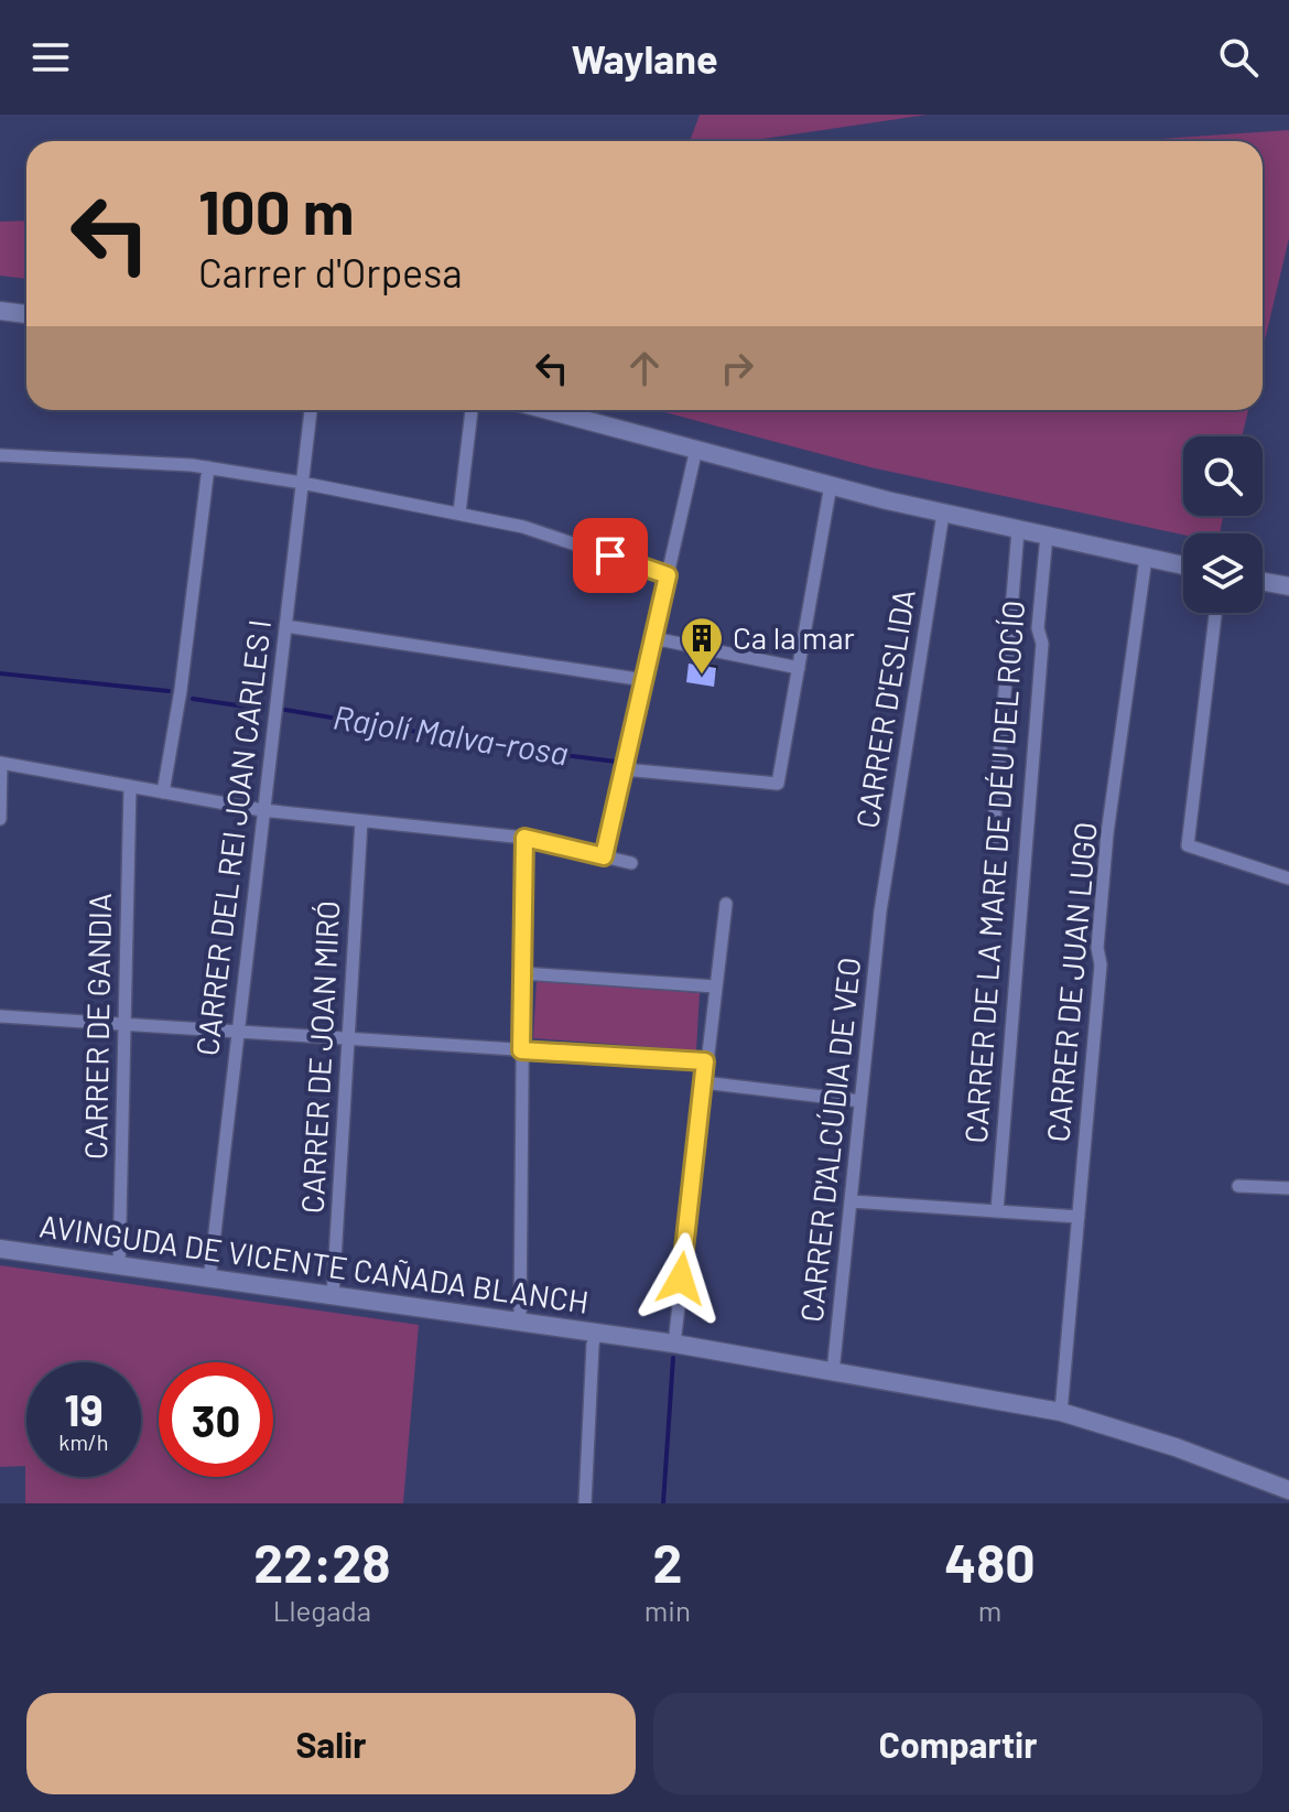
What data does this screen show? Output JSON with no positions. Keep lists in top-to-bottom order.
{
  "streets": {
    "street": [
      "CARRER D'ESLIDA",
      "CARRER DEL REI JOAN CARLES I",
      "CARRER DE LA MARE DE DÉU DEL ROCÍO",
      "CARRER DE JUAN LUGO",
      "CARRER DE GANDIA",
      "CARRER DE JOAN MIRÓ",
      "CARRER D'ALCÚDIA DE VEO",
      "AVINGUDA DE VICENTE CAÑADA BLANCH"
    ]
  },
  "crossings": [
    ["CARRER D'ESLIDA", "CARRER D'ALCÚDIA DE VEO"],
    ["CARRER DEL REI JOAN CARLES I", "AVINGUDA DE VICENTE CAÑADA BLANCH"],
    ["CARRER DE JUAN LUGO", "AVINGUDA DE VICENTE CAÑADA BLANCH"],
    ["CARRER DE GANDIA", "AVINGUDA DE VICENTE CAÑADA BLANCH"],
    ["CARRER DE JOAN MIRÓ", "AVINGUDA DE VICENTE CAÑADA BLANCH"],
    ["CARRER D'ALCÚDIA DE VEO", "AVINGUDA DE VICENTE CAÑADA BLANCH"]
  ],
  "water": ["Rajolí Malva-rosa"],
  "places": {
    "building": ["Ca la mar"]
  },
  "page": {
    "header": "Waylane",
    "turn": ["100 m", "Carrer d'Orpesa"],
    "speed": "19 km/h",
    "limit": "30",
    "eta": [
      "22:28",
      "Llegada",
      "2",
      "min",
      "480",
      "m"
    ],
    "buttons": ["Salir", "Compartir"]
  }
}
